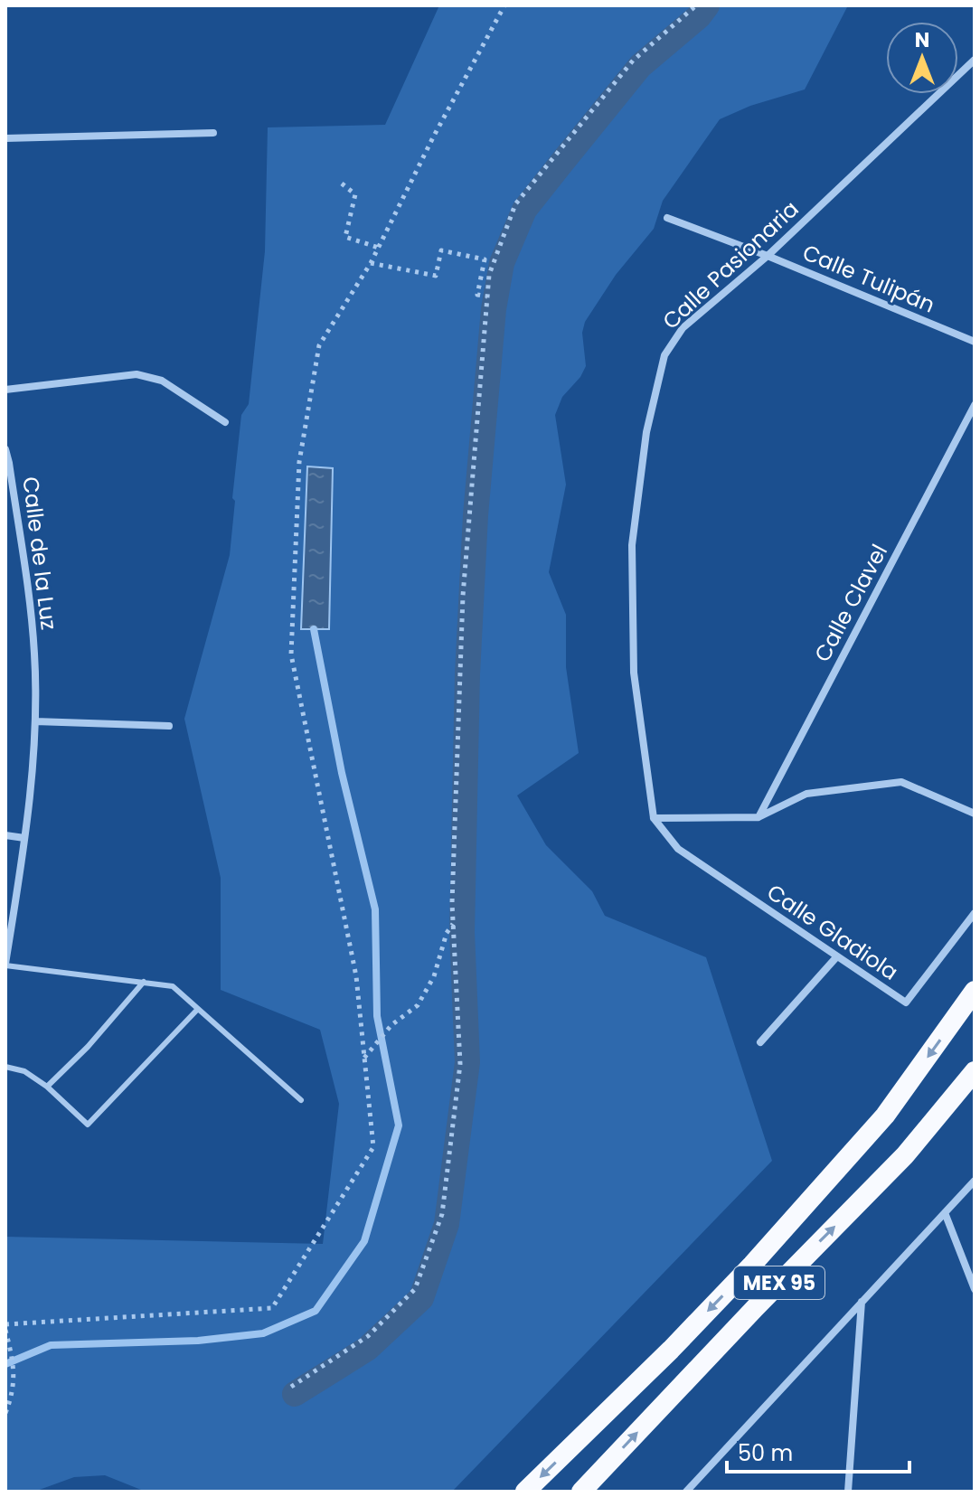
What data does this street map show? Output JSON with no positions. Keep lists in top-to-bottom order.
{
  "streets": {
    "highway": ["MEX 95"],
    "street": [
      "Calle Pasionaria",
      "Calle Tulipán",
      "Calle de la Luz",
      "Calle Clavel",
      "Calle Gladiola"
    ]
  },
  "crossings": [
    ["Calle Pasionaria", "Calle Tulipán"],
    ["Calle Pasionaria", "Calle Gladiola"]
  ],
  "scale_bar": "50 m",
  "north": "top"
}
